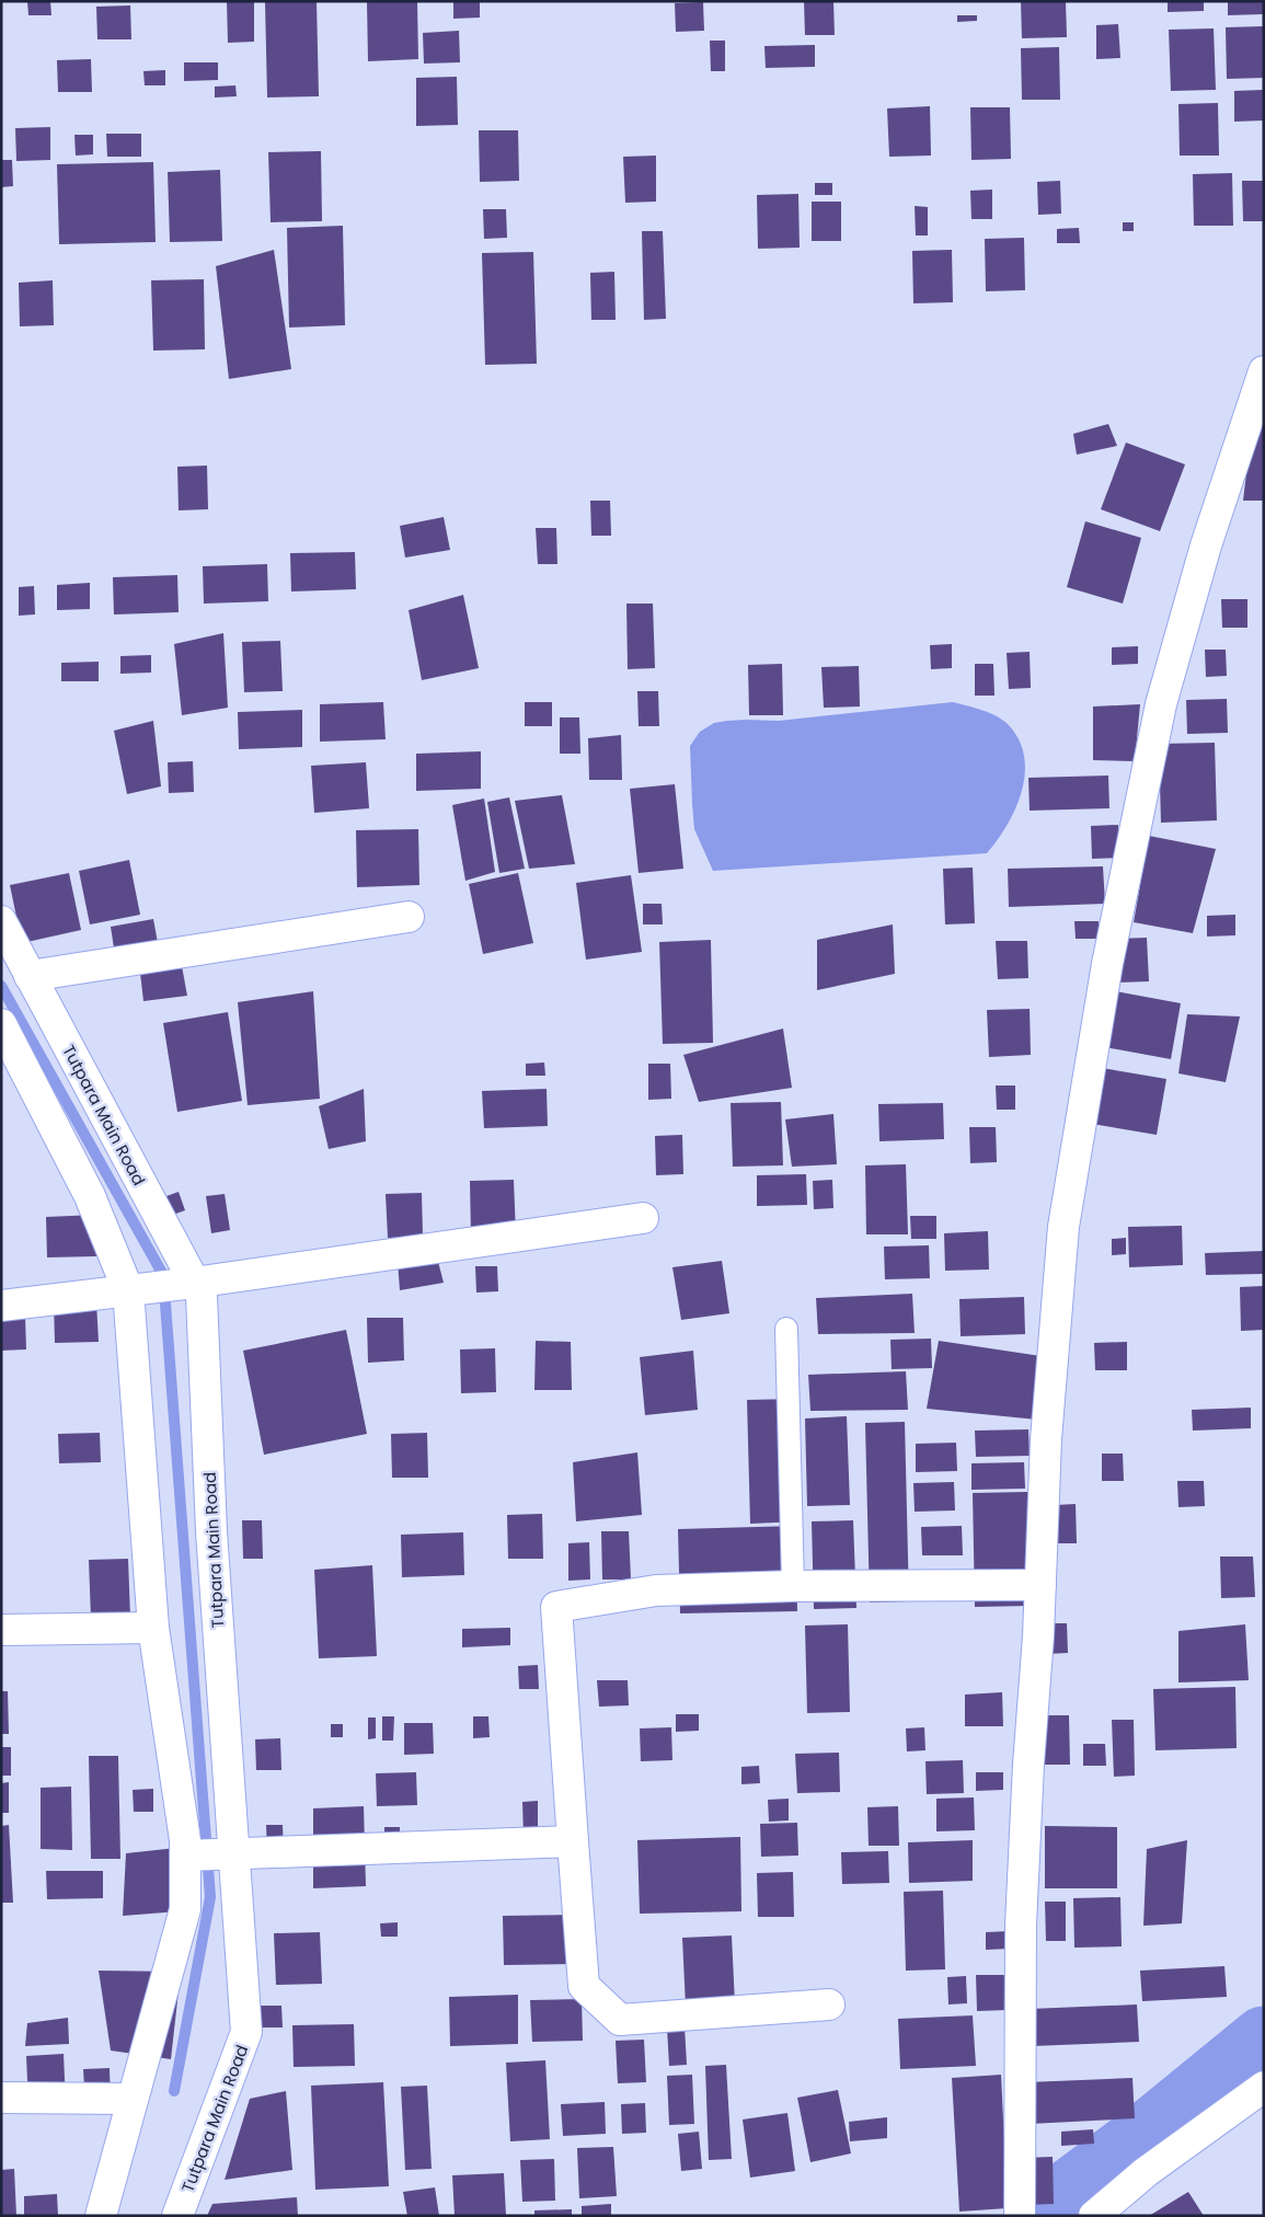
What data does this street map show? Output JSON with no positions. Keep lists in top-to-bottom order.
{
  "streets": {
    "street": ["Tutpara Main Road"]
  }
}
